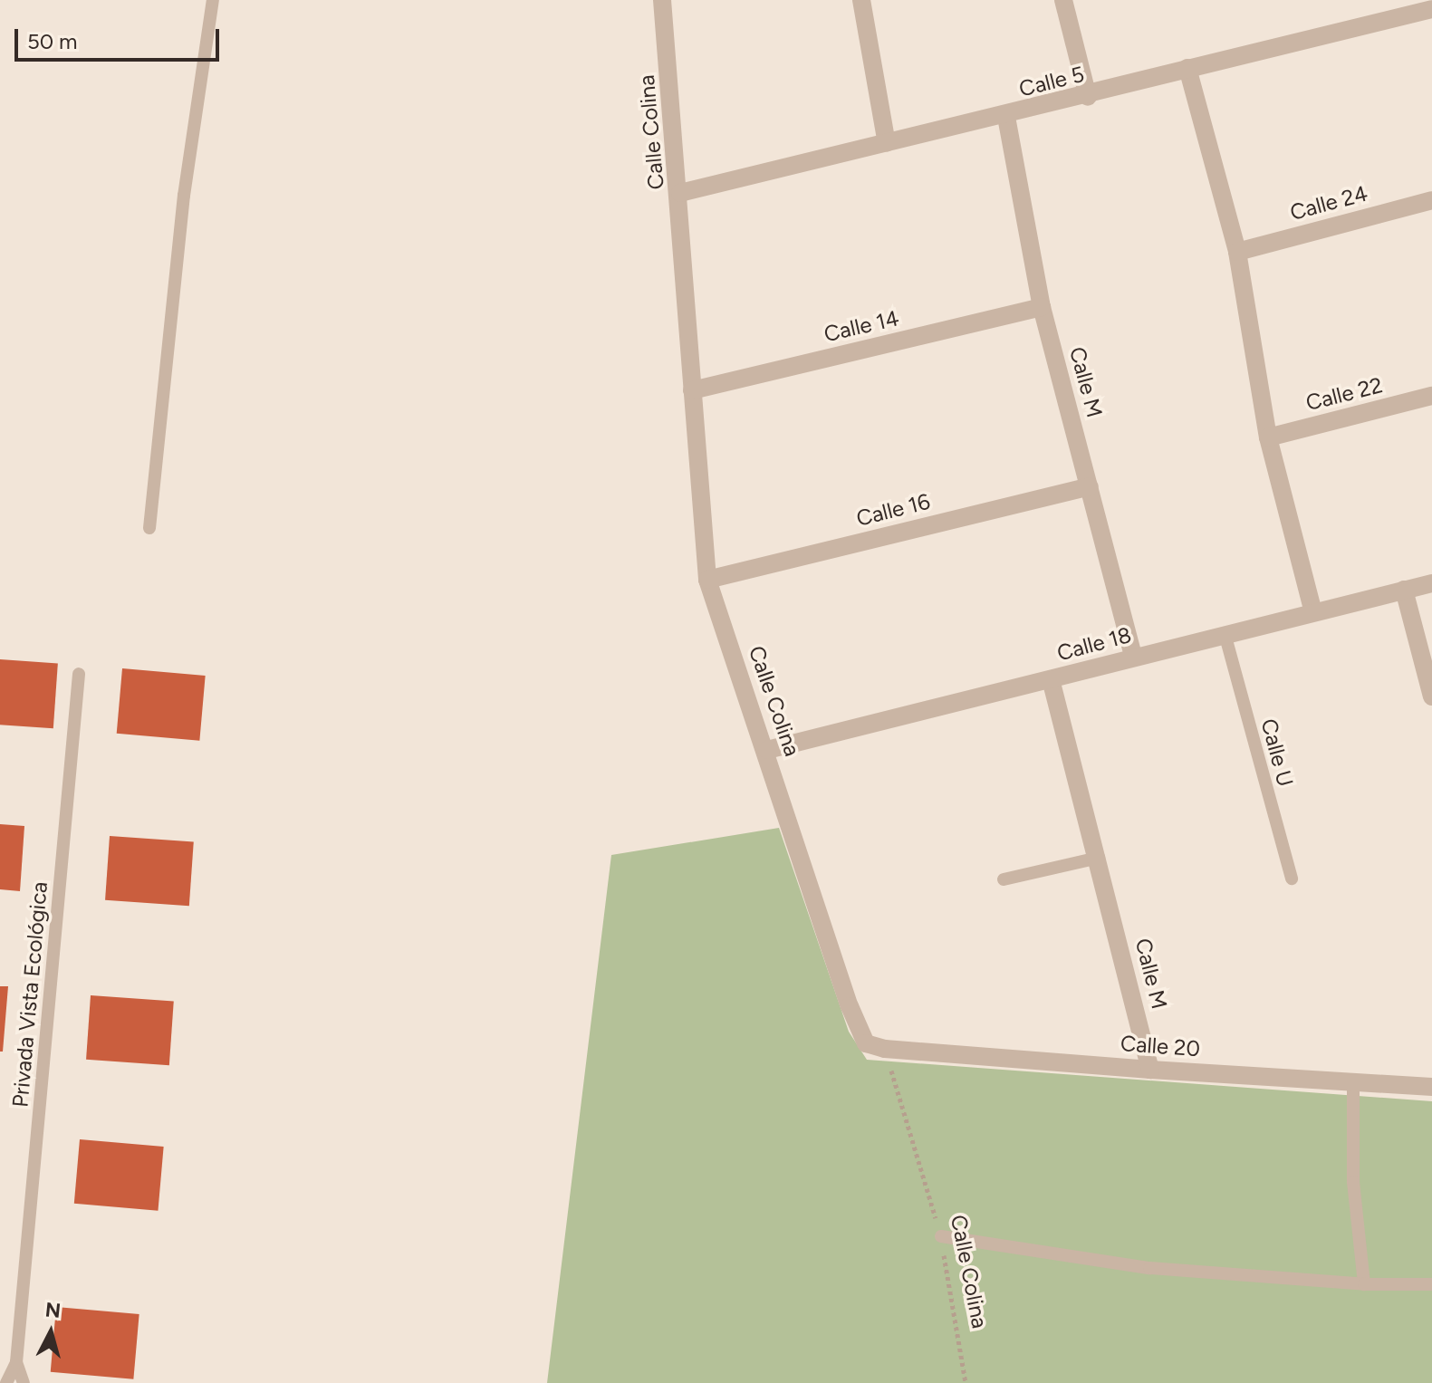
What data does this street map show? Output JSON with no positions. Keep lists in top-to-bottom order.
{
  "streets": {
    "street": [
      "Calle 5",
      "Calle Colina",
      "Calle 24",
      "Calle 14",
      "Calle M",
      "Calle 22",
      "Calle 16",
      "Calle 18",
      "Calle 20"
    ],
    "lane": ["Calle U", "Privada Vista Ecológica"]
  },
  "crossings": [
    ["Calle 5", "Calle Colina"],
    ["Calle 5", "Calle M"],
    ["Calle Colina", "Calle 14"],
    ["Calle Colina", "Calle 16"],
    ["Calle Colina", "Calle 18"],
    ["Calle Colina", "Calle 20"],
    ["Calle 14", "Calle M"],
    ["Calle M", "Calle 16"],
    ["Calle M", "Calle 18"],
    ["Calle M", "Calle 20"],
    ["Calle 18", "Calle U"]
  ],
  "scale_bar": "50 m",
  "north": "top"
}
